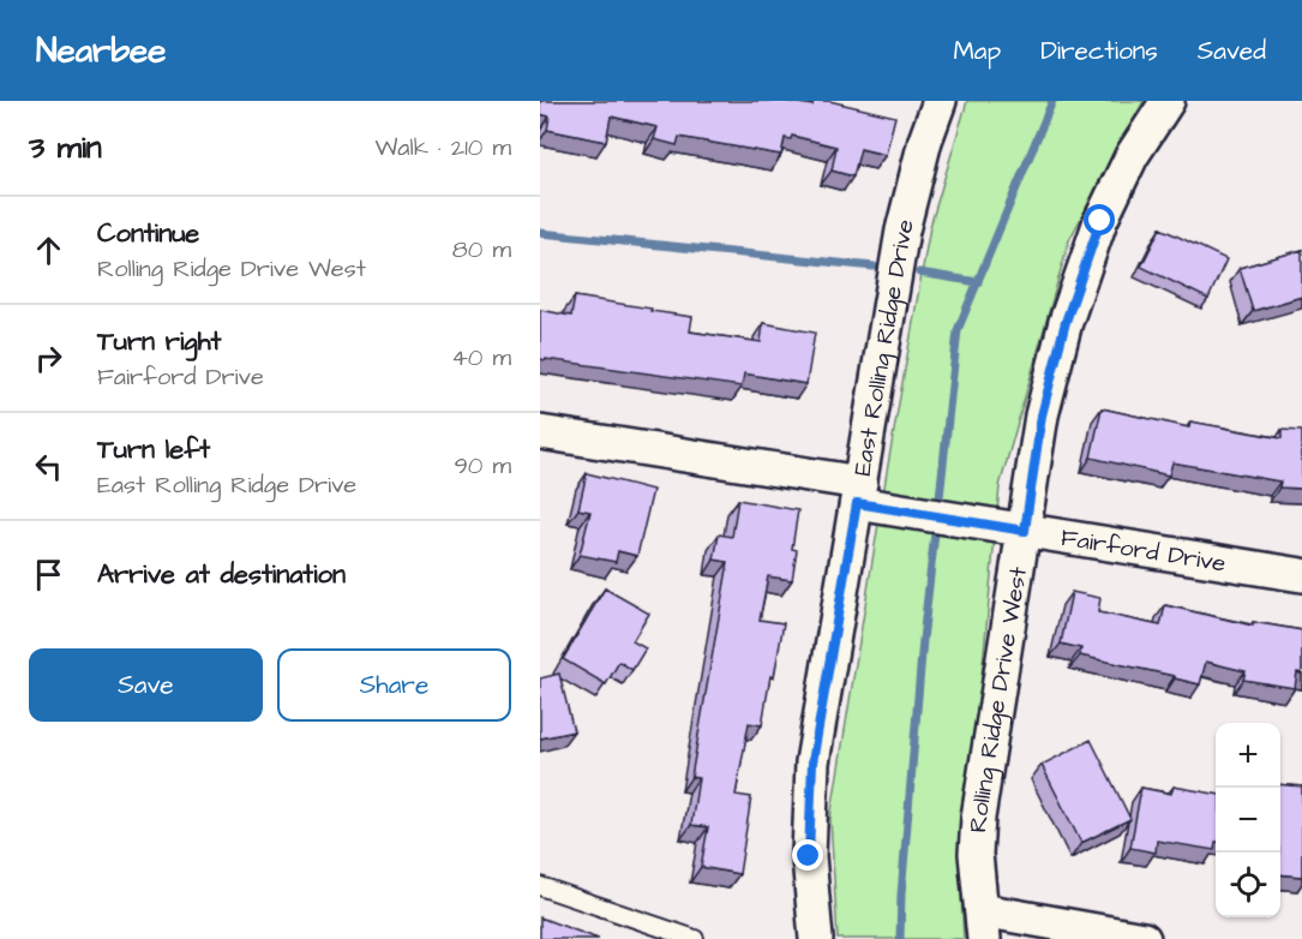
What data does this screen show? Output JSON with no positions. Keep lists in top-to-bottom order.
{
  "streets": {
    "street": ["East Rolling Ridge Drive", "Fairford Drive", "Rolling Ridge Drive West"]
  },
  "crossings": [
    ["East Rolling Ridge Drive", "Fairford Drive"],
    ["Fairford Drive", "Rolling Ridge Drive West"]
  ],
  "page": {
    "header": "Nearbee",
    "nav": ["Map", "Directions", "Saved"],
    "heading": ["3 min", "Walk · 210 m"],
    "list": [
      ["Continue", "Rolling Ridge Drive West", "80 m"],
      ["Turn right", "Fairford Drive", "40 m"],
      ["Turn left", "East Rolling Ridge Drive", "90 m"],
      "Arrive at destination"
    ],
    "buttons": ["Save", "Share"],
    "map_buttons": ["+", "−"]
  }
}
